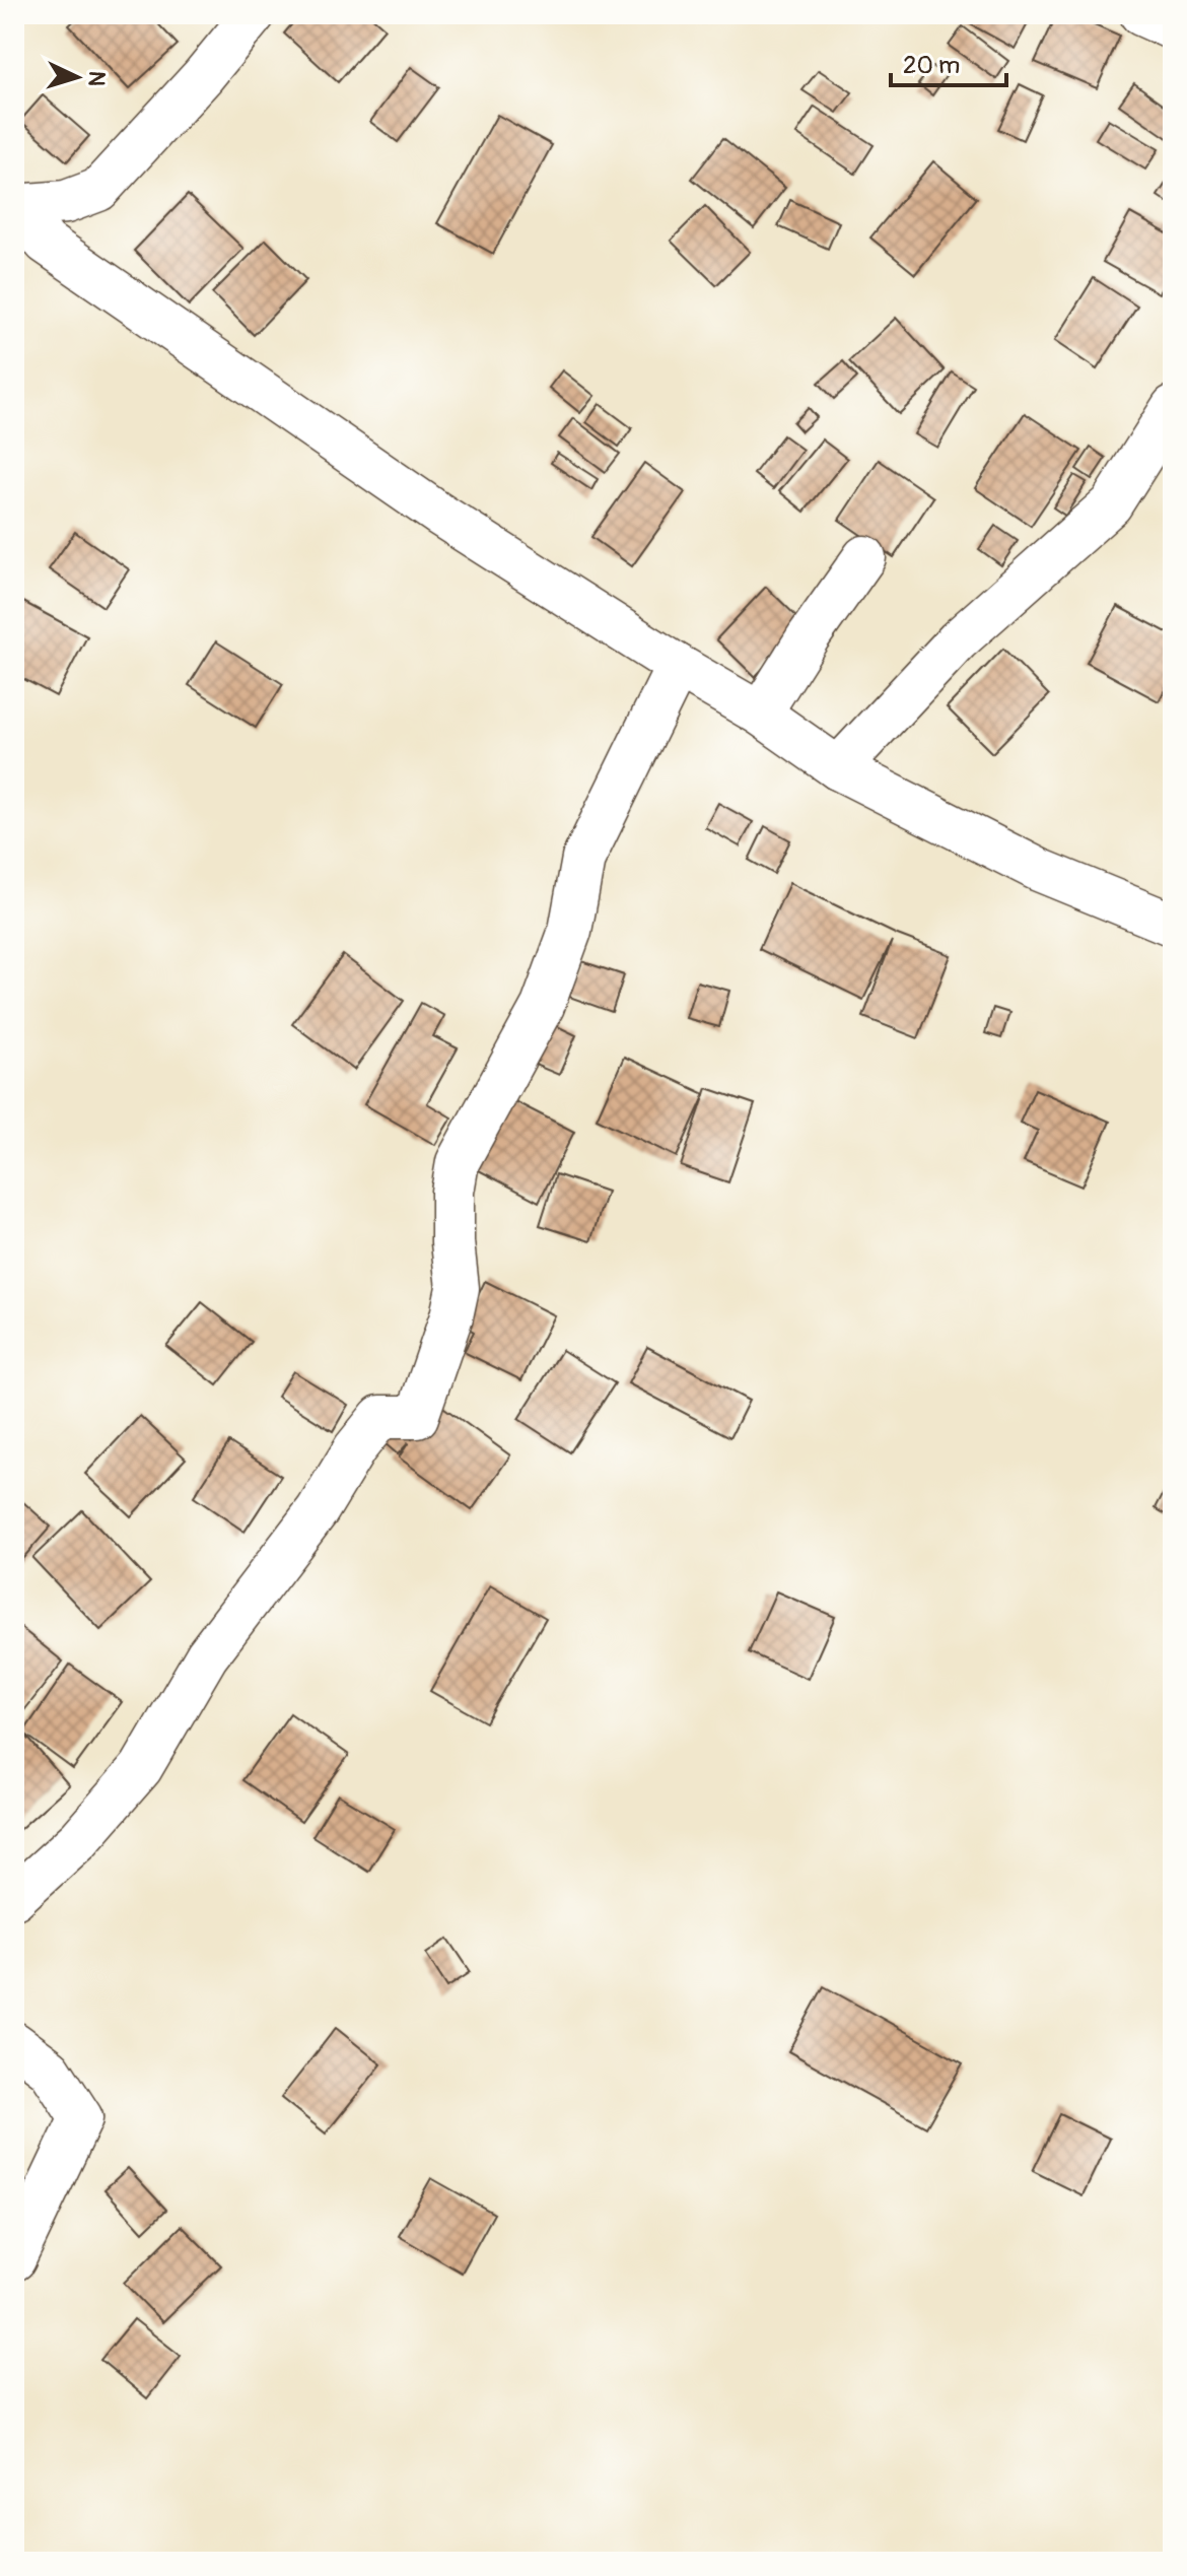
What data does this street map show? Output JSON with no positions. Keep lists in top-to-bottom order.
{
  "scale_bar": "20 m",
  "north": "right"
}
